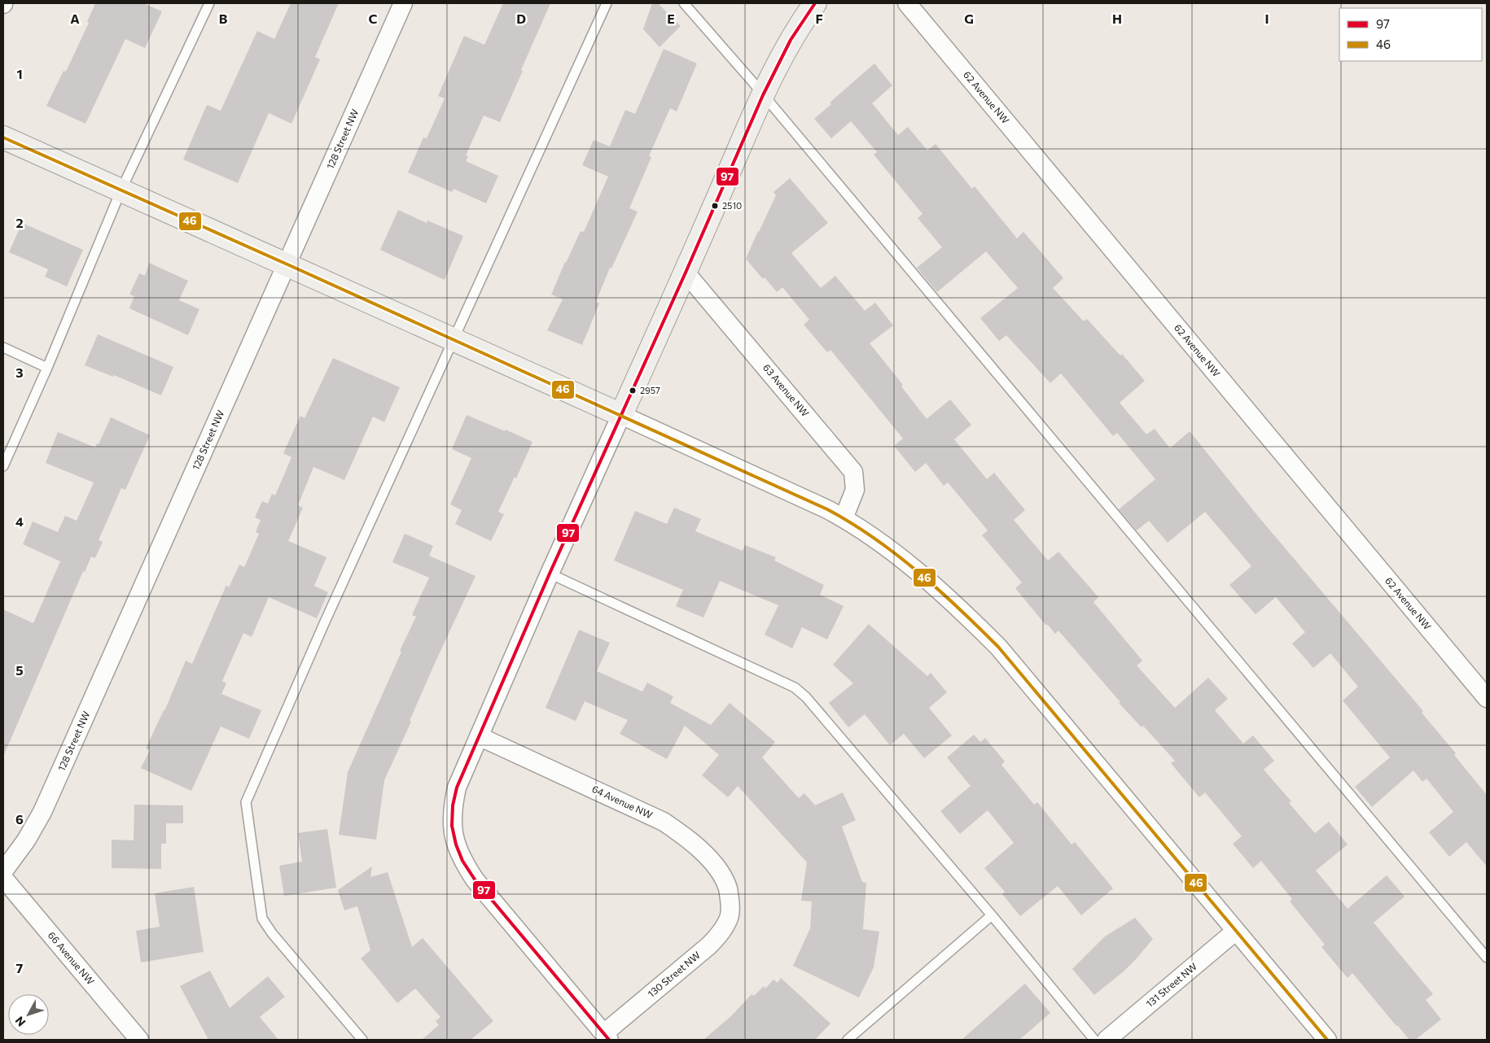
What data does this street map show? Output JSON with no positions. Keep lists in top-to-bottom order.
{
  "streets": {
    "street": [
      "62 Avenue NW",
      "128 Street NW",
      "63 Avenue NW",
      "64 Avenue NW",
      "66 Avenue NW",
      "130 Street NW",
      "131 Street NW"
    ]
  },
  "crossings": [
    ["64 Avenue NW", "130 Street NW"]
  ],
  "places": ["2510", "2957"],
  "lines": ["transit line 97", "transit line 46"],
  "legend": ["97", "46"],
  "north": "bottom left",
  "grid": {
    "columns": [
      "A",
      "B",
      "C",
      "D",
      "E",
      "F",
      "G",
      "H",
      "I"
    ],
    "rows": [
      "1",
      "2",
      "3",
      "4",
      "5",
      "6",
      "7"
    ]
  }
}
